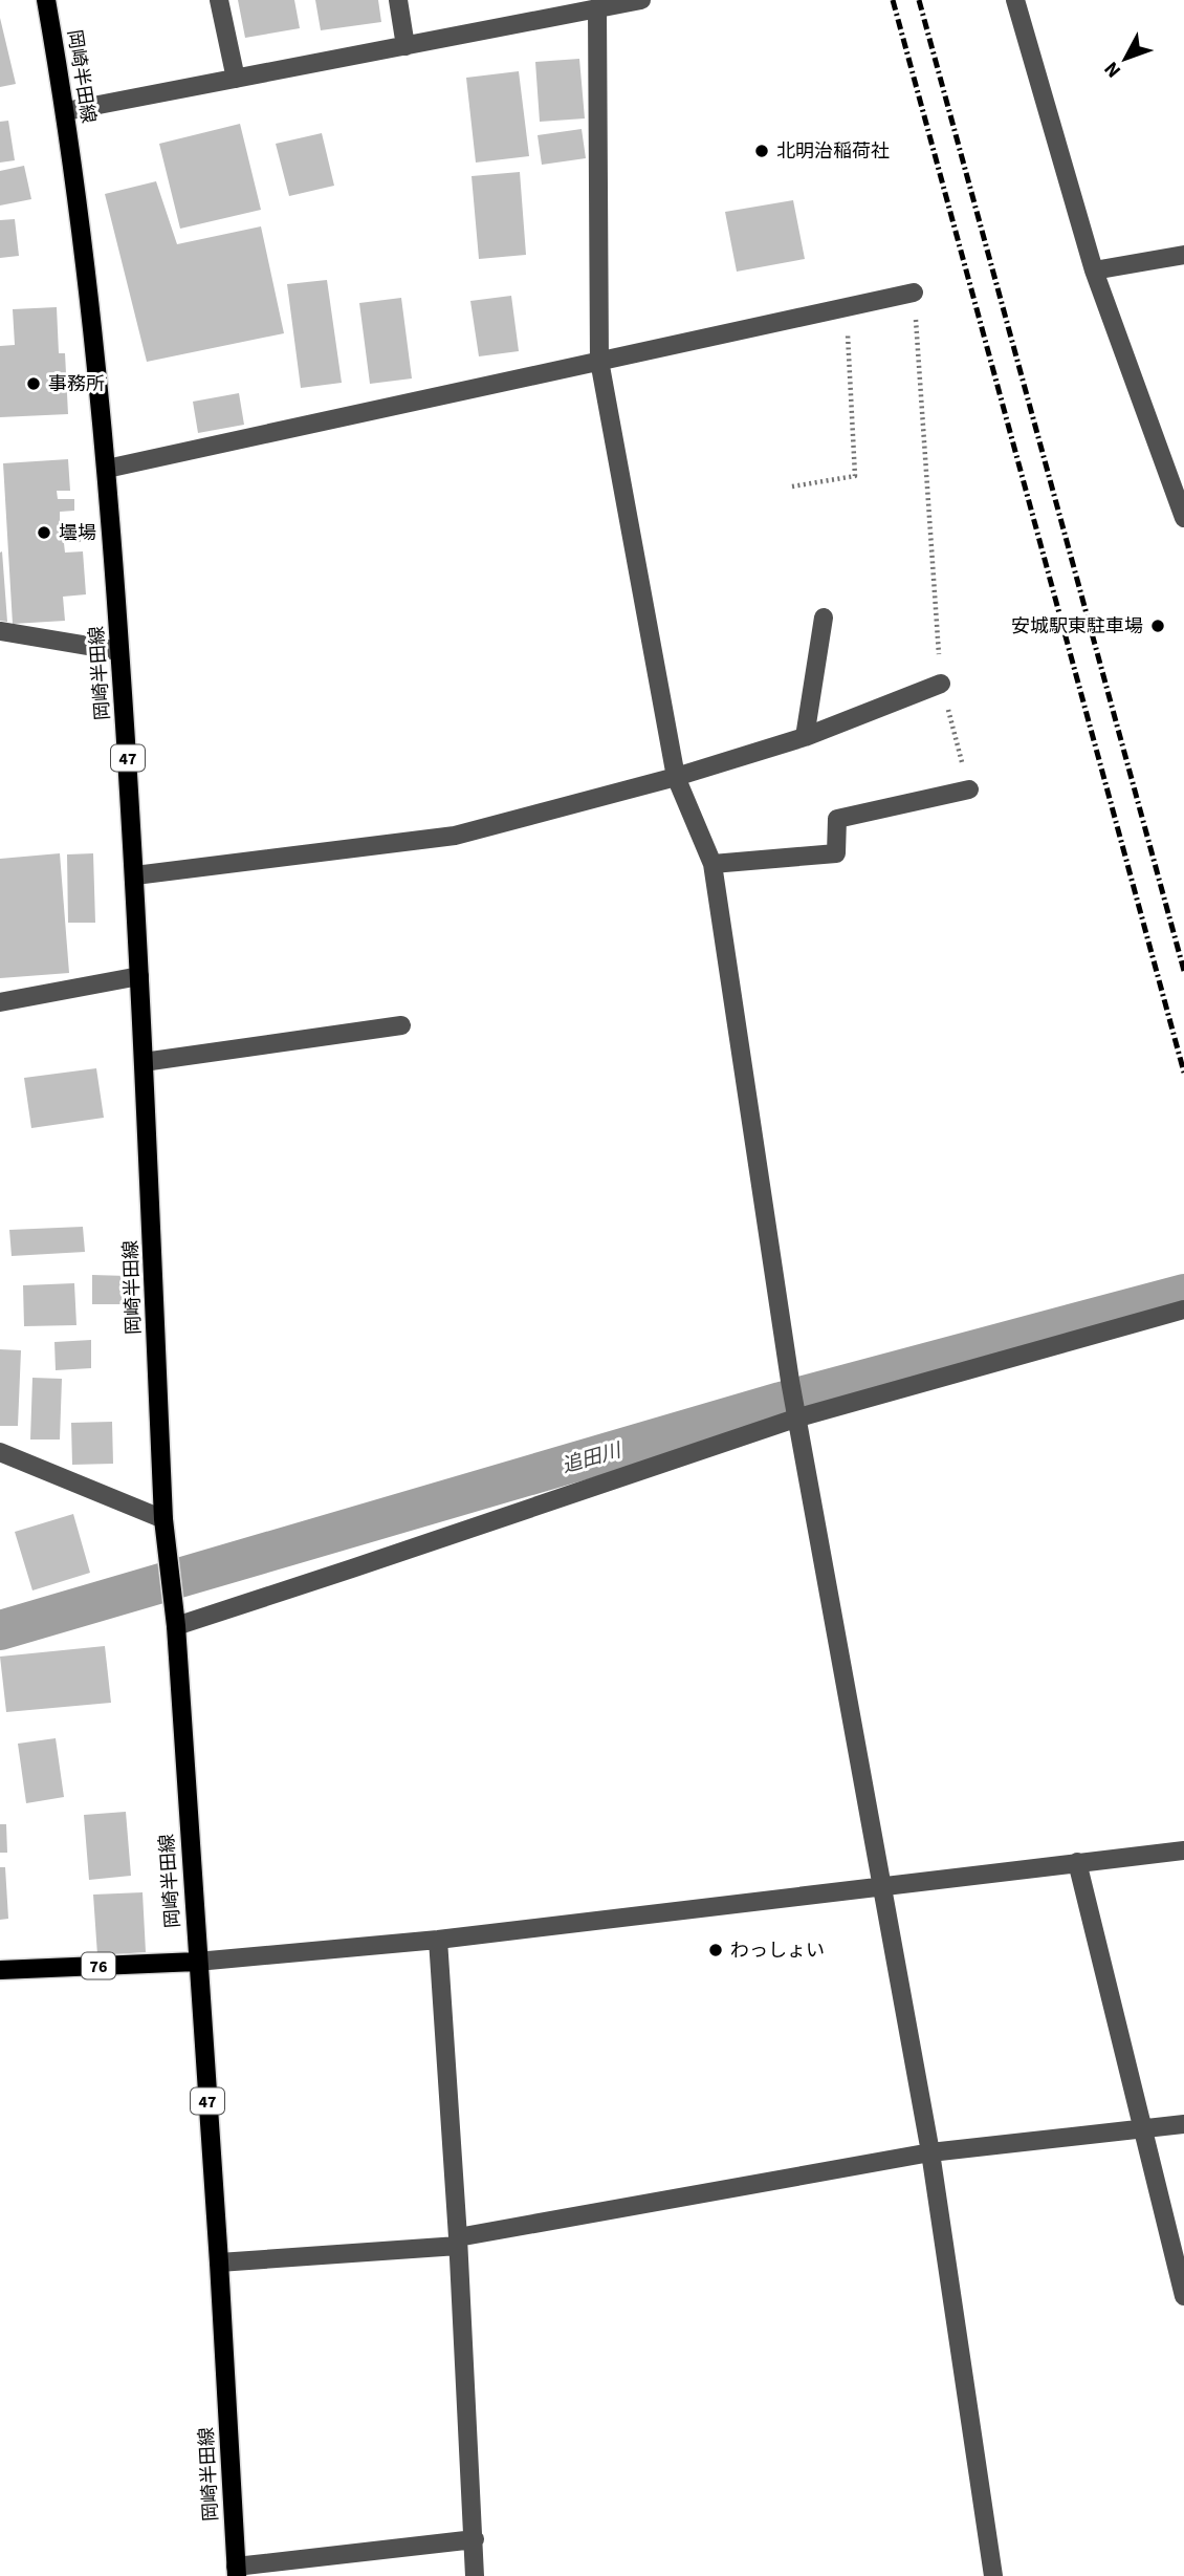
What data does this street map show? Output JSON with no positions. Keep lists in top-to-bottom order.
{
  "streets": {
    "main road": ["岡崎半田線", "47", "76"]
  },
  "crossings": [
    ["岡崎半田線", "76"]
  ],
  "water": ["追田川"],
  "places": [
    "北明治稲荷社",
    "事務所",
    "壜場",
    "安城駅東駐車場",
    "わっしょい"
  ],
  "north": "bottom left"
}
